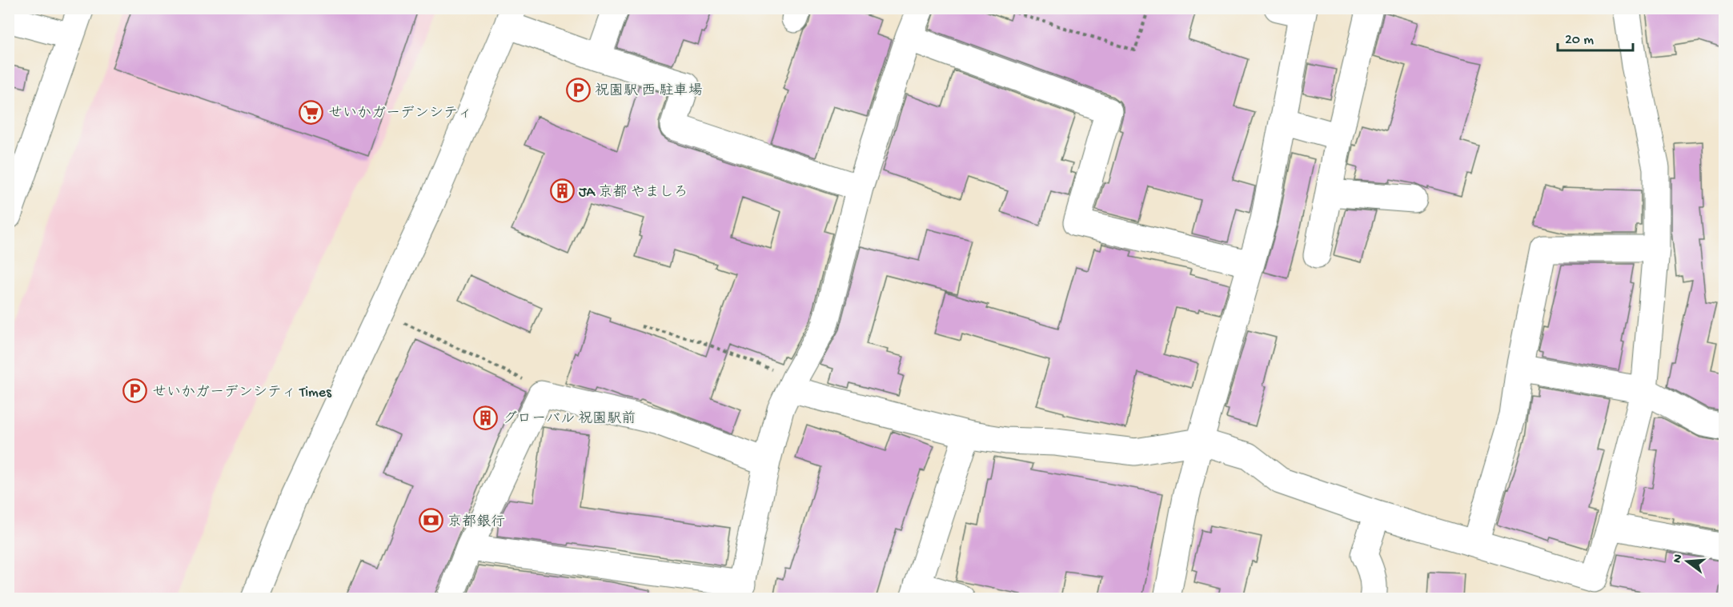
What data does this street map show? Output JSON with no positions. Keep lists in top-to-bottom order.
{
  "places": {
    "parking": ["祝園駅 西 駐車場", "せいかガーデンシティ Times"],
    "supermarket": ["せいかガーデンシティ"],
    "building": ["JA 京都 やましろ", "グローバル 祝園駅前"],
    "bank": ["京都銀行"]
  },
  "scale_bar": "20 m",
  "north": "left"
}
